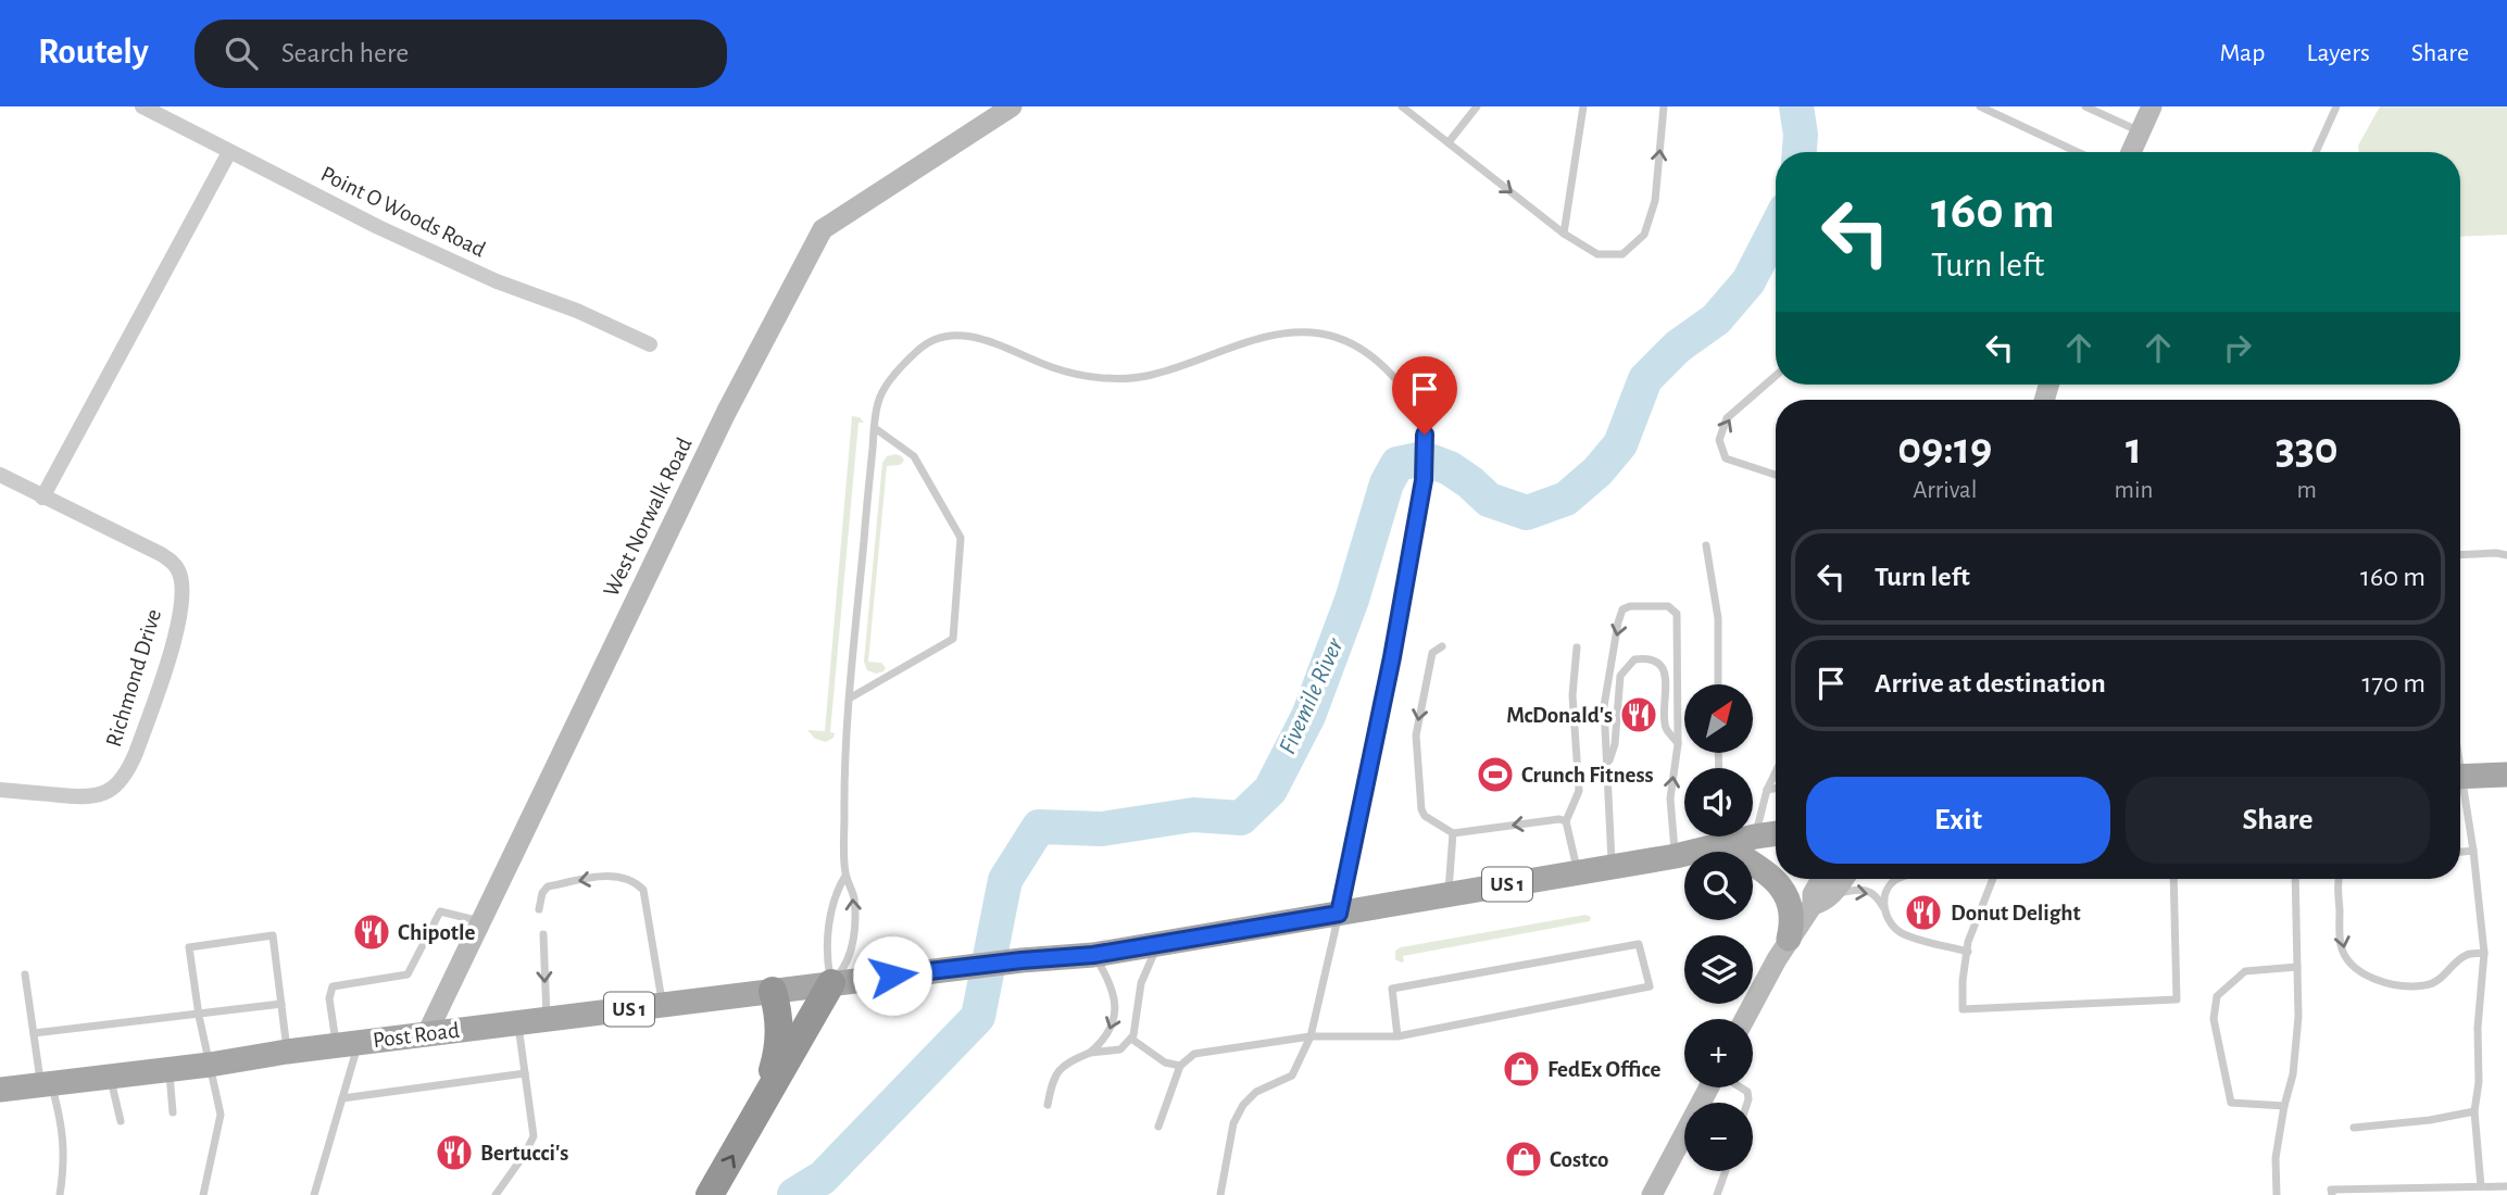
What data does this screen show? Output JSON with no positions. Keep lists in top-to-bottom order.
{
  "streets": {
    "main road": ["West Norwalk Road", "US 1", "Post Road"],
    "street": ["Point O Woods Road", "Richmond Drive"]
  },
  "crossings": [
    ["West Norwalk Road", "Post Road"],
    ["US 1", "Post Road"]
  ],
  "water": ["Fivemile River"],
  "places": {
    "restaurant": [
      "McDonald's",
      "Donut Delight",
      "Chipotle",
      "Bertucci's"
    ],
    "sports": ["Crunch Fitness"],
    "shop": ["FedEx Office", "Costco"]
  },
  "north": "top right",
  "page": {
    "header": "Routely",
    "search": "Search here",
    "nav": ["Map", "Layers", "Share"],
    "turn": ["160 m", "Turn left"],
    "eta": [
      "09:19",
      "Arrival",
      "1",
      "min",
      "330",
      "m"
    ],
    "list": [
      {
        "name": "Turn left",
        "value": "160 m"
      },
      {
        "name": "Arrive at destination",
        "value": "170 m"
      }
    ],
    "map_buttons": ["+", "−"],
    "buttons": ["Exit", "Share"]
  }
}
